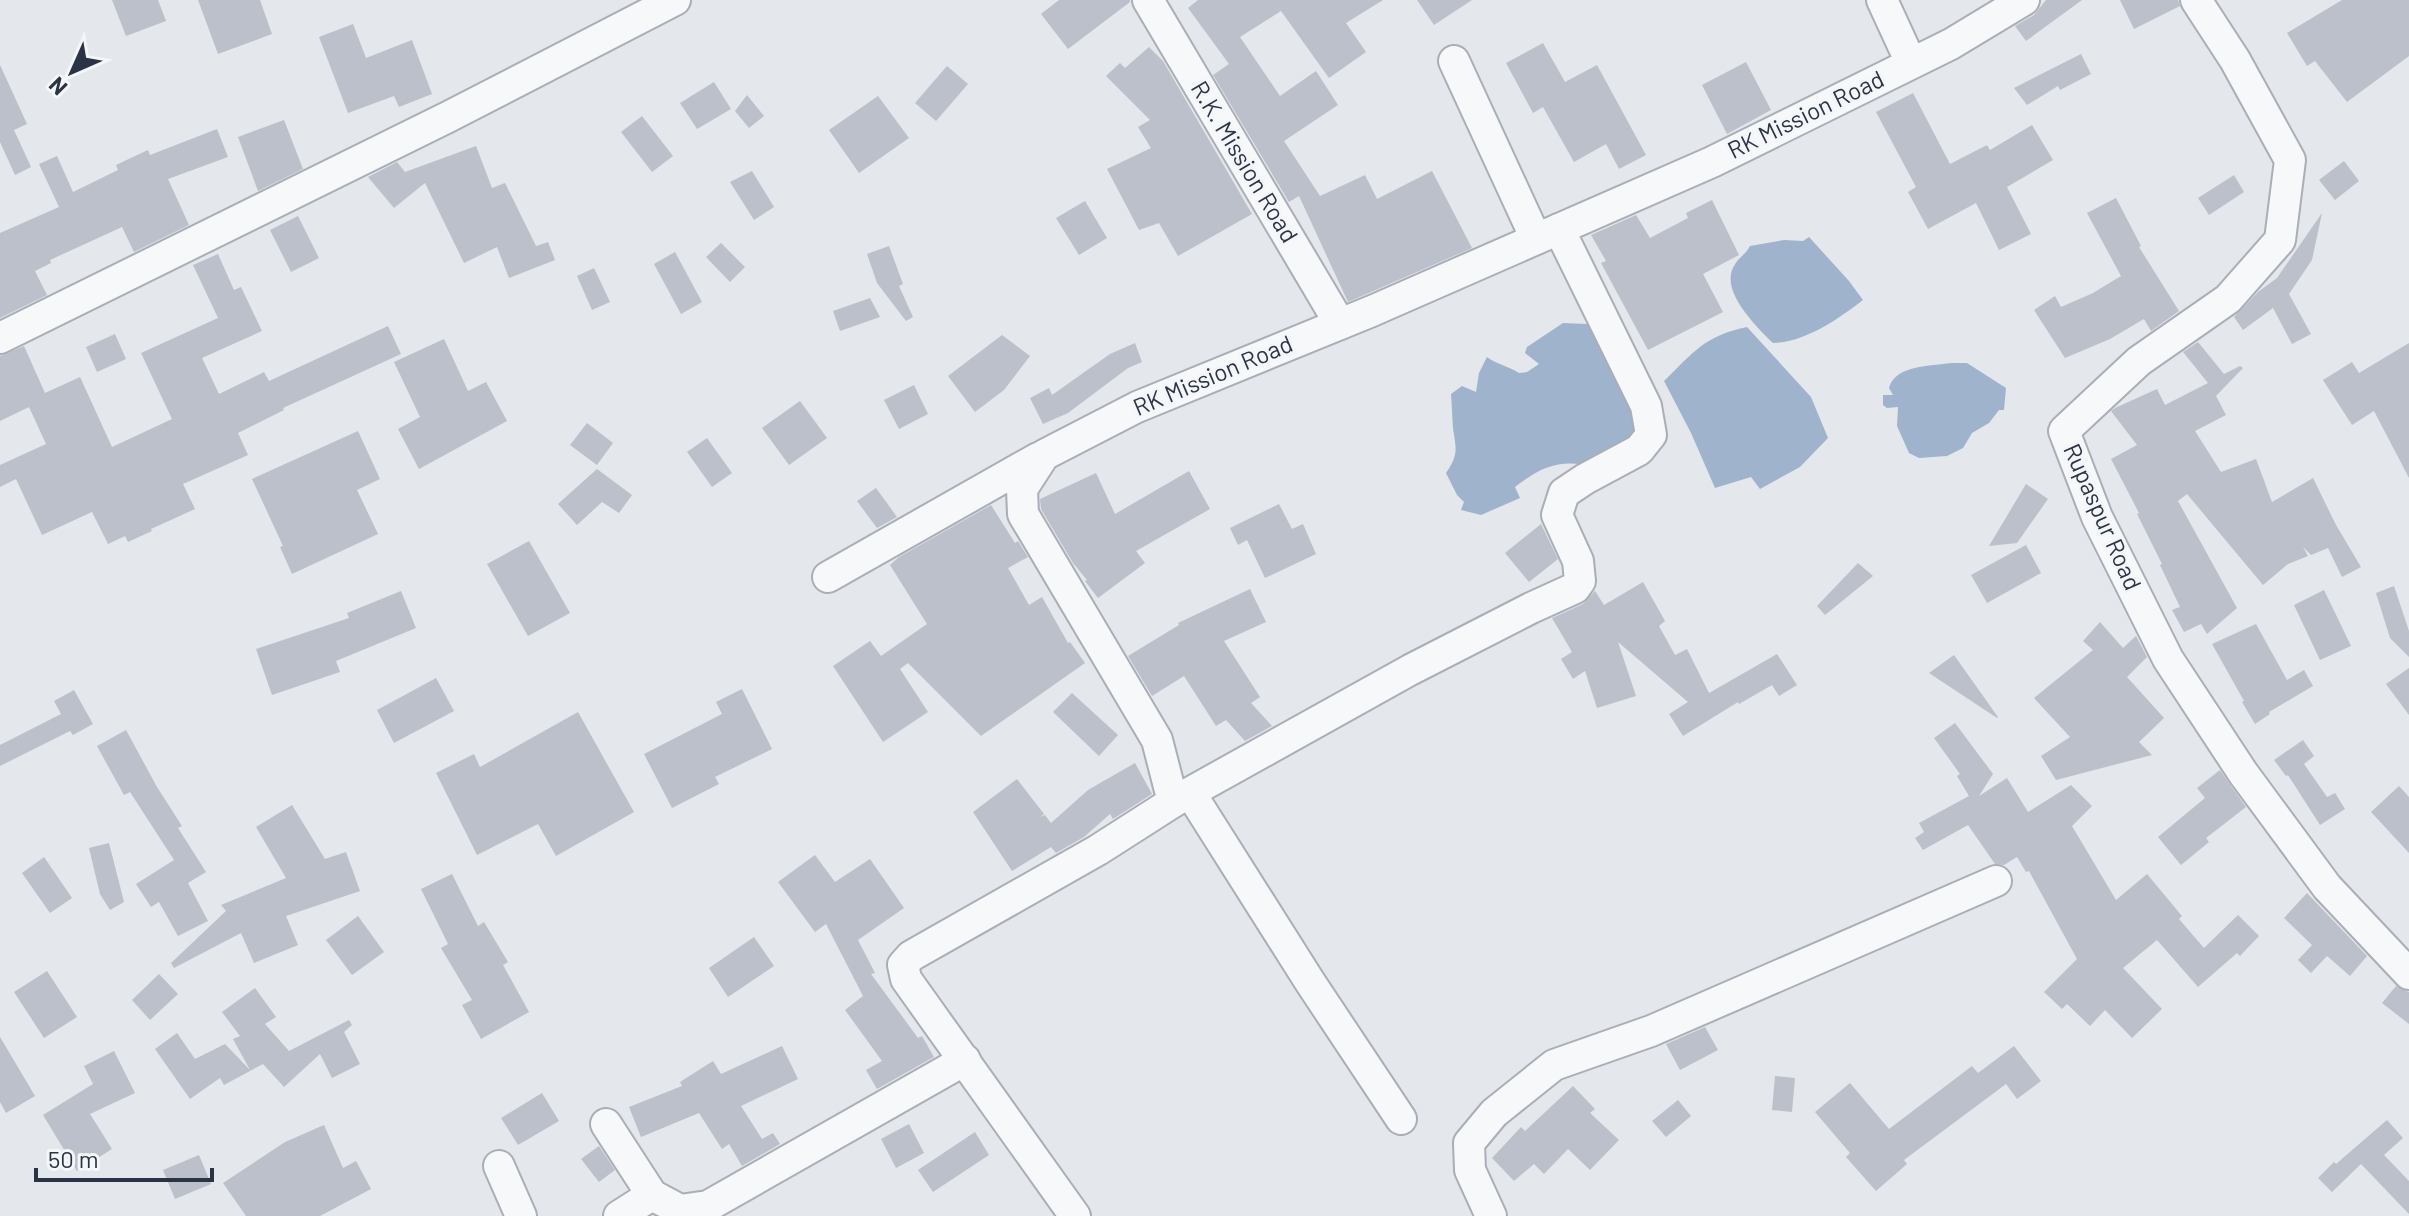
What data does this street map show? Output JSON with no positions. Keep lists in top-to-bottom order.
{
  "streets": {
    "street": ["RK Mission Road", "R.K. Mission Road", "Rupaspur Road"]
  },
  "crossings": [
    ["RK Mission Road", "R.K. Mission Road"]
  ],
  "scale_bar": "50 m",
  "north": "bottom left"
}
